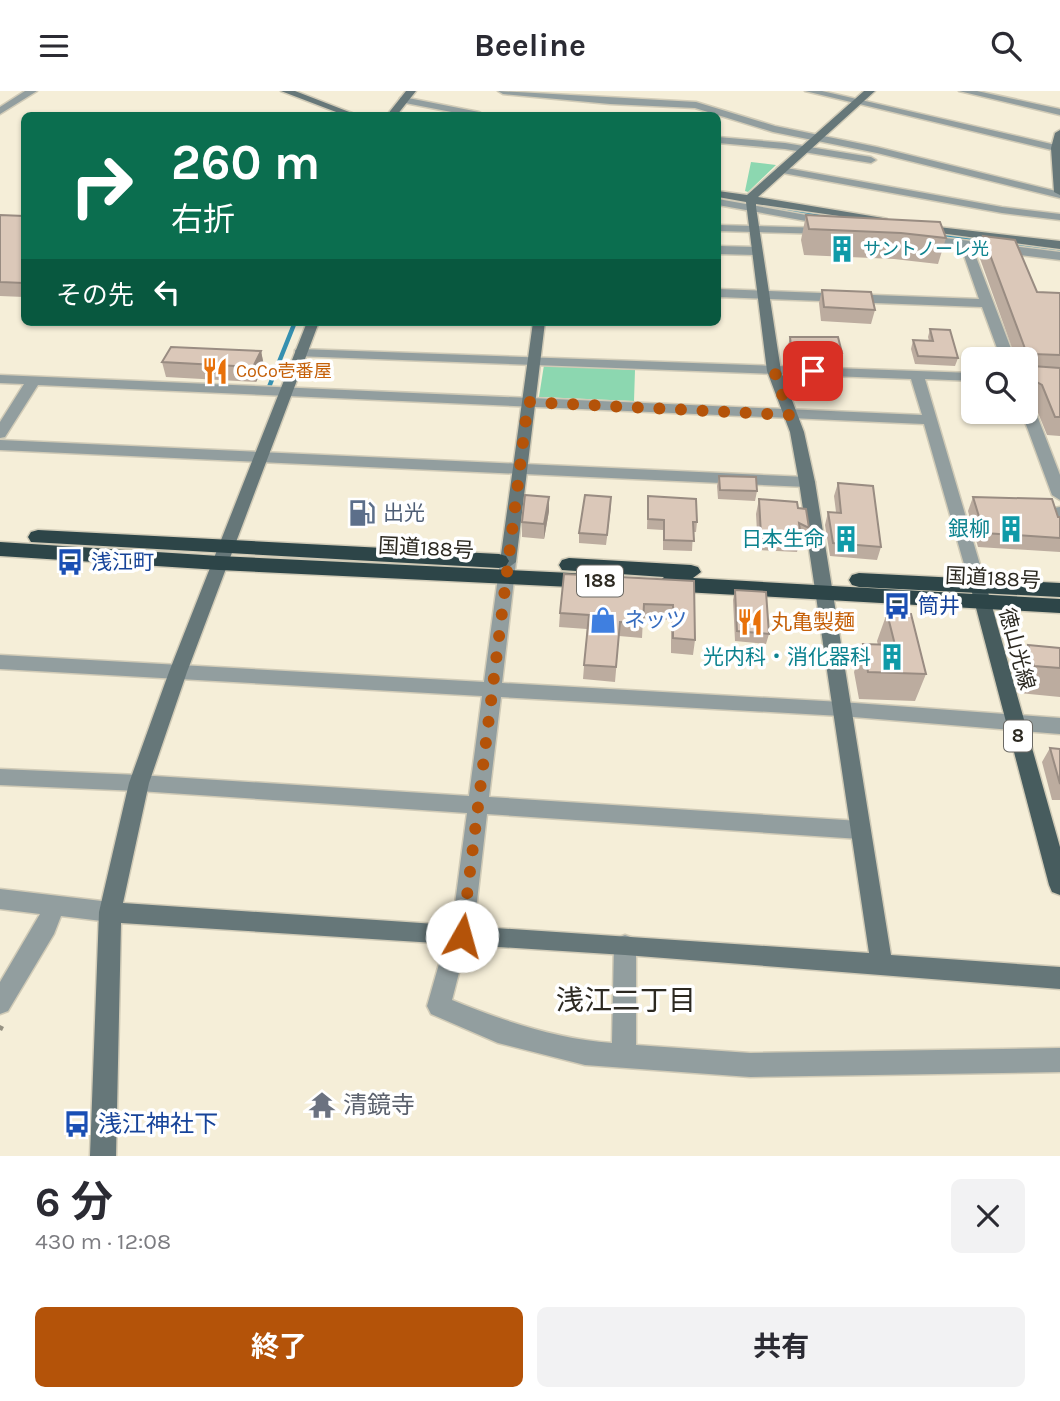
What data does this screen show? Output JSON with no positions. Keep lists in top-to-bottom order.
{
  "streets": {
    "highway": ["国道188号", "188"],
    "main road": ["徳山光線", "8"]
  },
  "crossings": [
    ["国道188号", "徳山光線"]
  ],
  "districts": ["浅江二丁目"],
  "places": {
    "building": [
      "サントノーレ光",
      "銀柳",
      "日本生命",
      "光内科・消化器科"
    ],
    "restaurant": ["CoCo壱番屋", "丸亀製麺"],
    "fuel station": ["出光"],
    "bus stop": ["浅江町", "筒井", "浅江神社下"],
    "shop": ["ネッツ"],
    "temple": ["清鏡寺"]
  },
  "page": {
    "header": "Beeline",
    "turn": ["260 m", "右折"],
    "then": "その先",
    "heading": ["6 分", "430 m · 12:08"],
    "buttons": ["終了", "共有"]
  }
}
